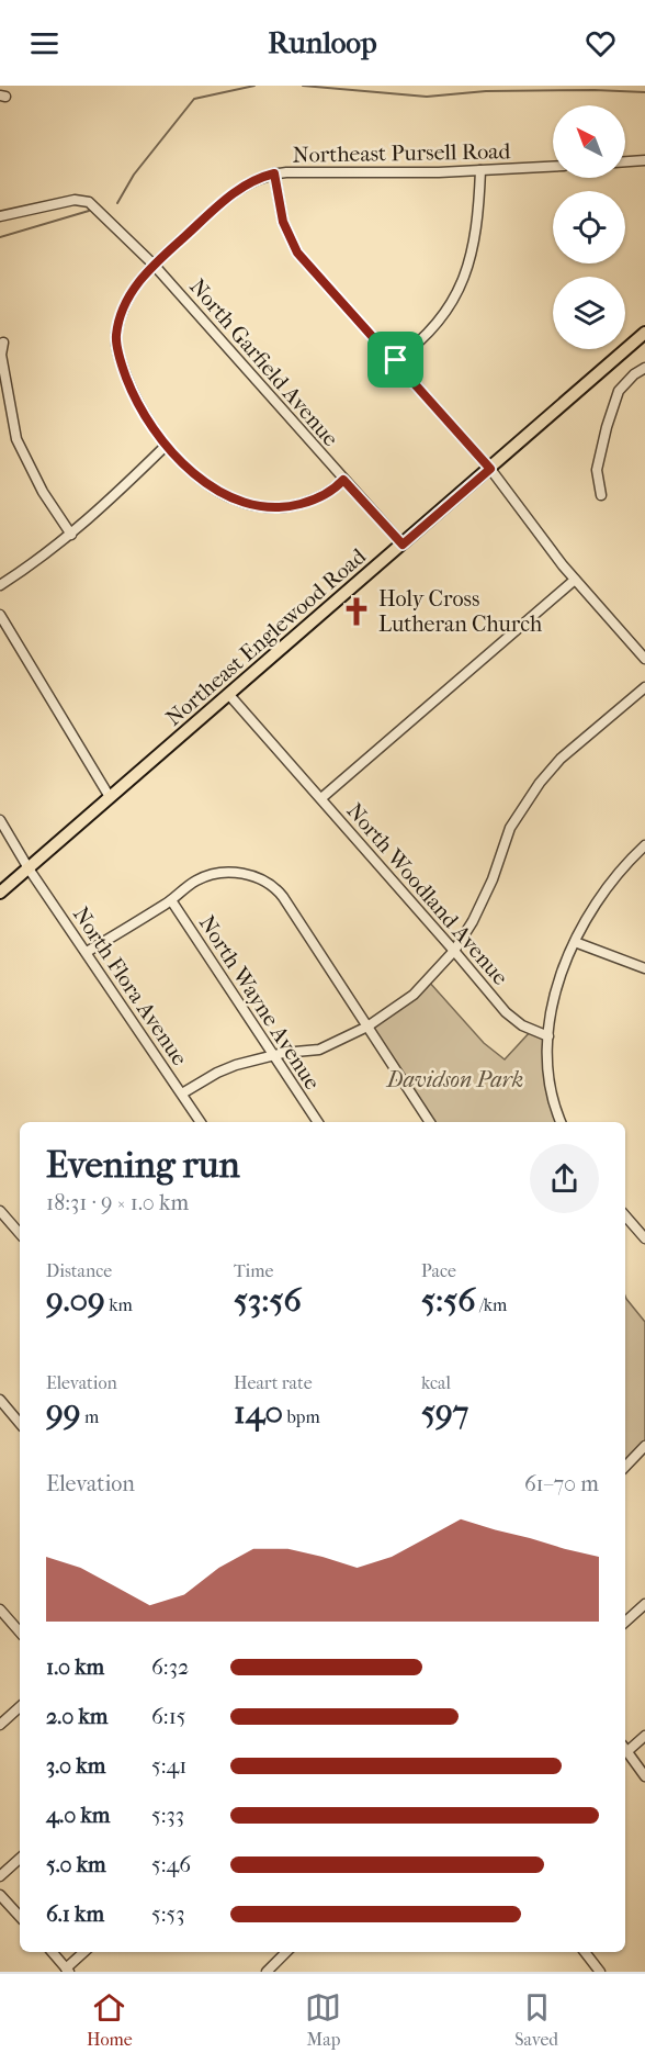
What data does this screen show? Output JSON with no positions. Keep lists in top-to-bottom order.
{
  "streets": {
    "main road": ["Northeast Englewood Road"],
    "street": [
      "Northeast Pursell Road",
      "North Garfield Avenue",
      "North Woodland Avenue",
      "North Flora Avenue",
      "North Wayne Avenue"
    ]
  },
  "crossings": [
    ["Northeast Pursell Road", "North Garfield Avenue"],
    ["North Garfield Avenue", "Northeast Englewood Road"],
    ["Northeast Englewood Road", "North Woodland Avenue"],
    ["Northeast Englewood Road", "North Flora Avenue"]
  ],
  "parks": ["Davidson Park"],
  "places": {
    "church": ["Holy Cross Lutheran Church"]
  },
  "north": "top left",
  "page": {
    "header": "Runloop",
    "heading": ["Evening run", "18:31 · 9 × 1.0 km"],
    "stats": [
      ["Distance", "9.09 km"],
      ["Time", "53:56"],
      ["Pace", "5:56 /km"],
      ["Elevation", "99 m"],
      ["Heart rate", "140 bpm"],
      ["kcal", "597"]
    ],
    "chart": ["Elevation", "61–70 m"],
    "list": [
      {
        "name": "1.0 km",
        "note": "6:32"
      },
      {
        "name": "2.0 km",
        "note": "6:15"
      },
      {
        "name": "3.0 km",
        "note": "5:41"
      },
      {
        "name": "4.0 km",
        "note": "5:33"
      },
      {
        "name": "5.0 km",
        "note": "5:46"
      },
      {
        "name": "6.1 km",
        "note": "5:53"
      }
    ],
    "tabs": ["Home", "Map", "Saved"]
  }
}
